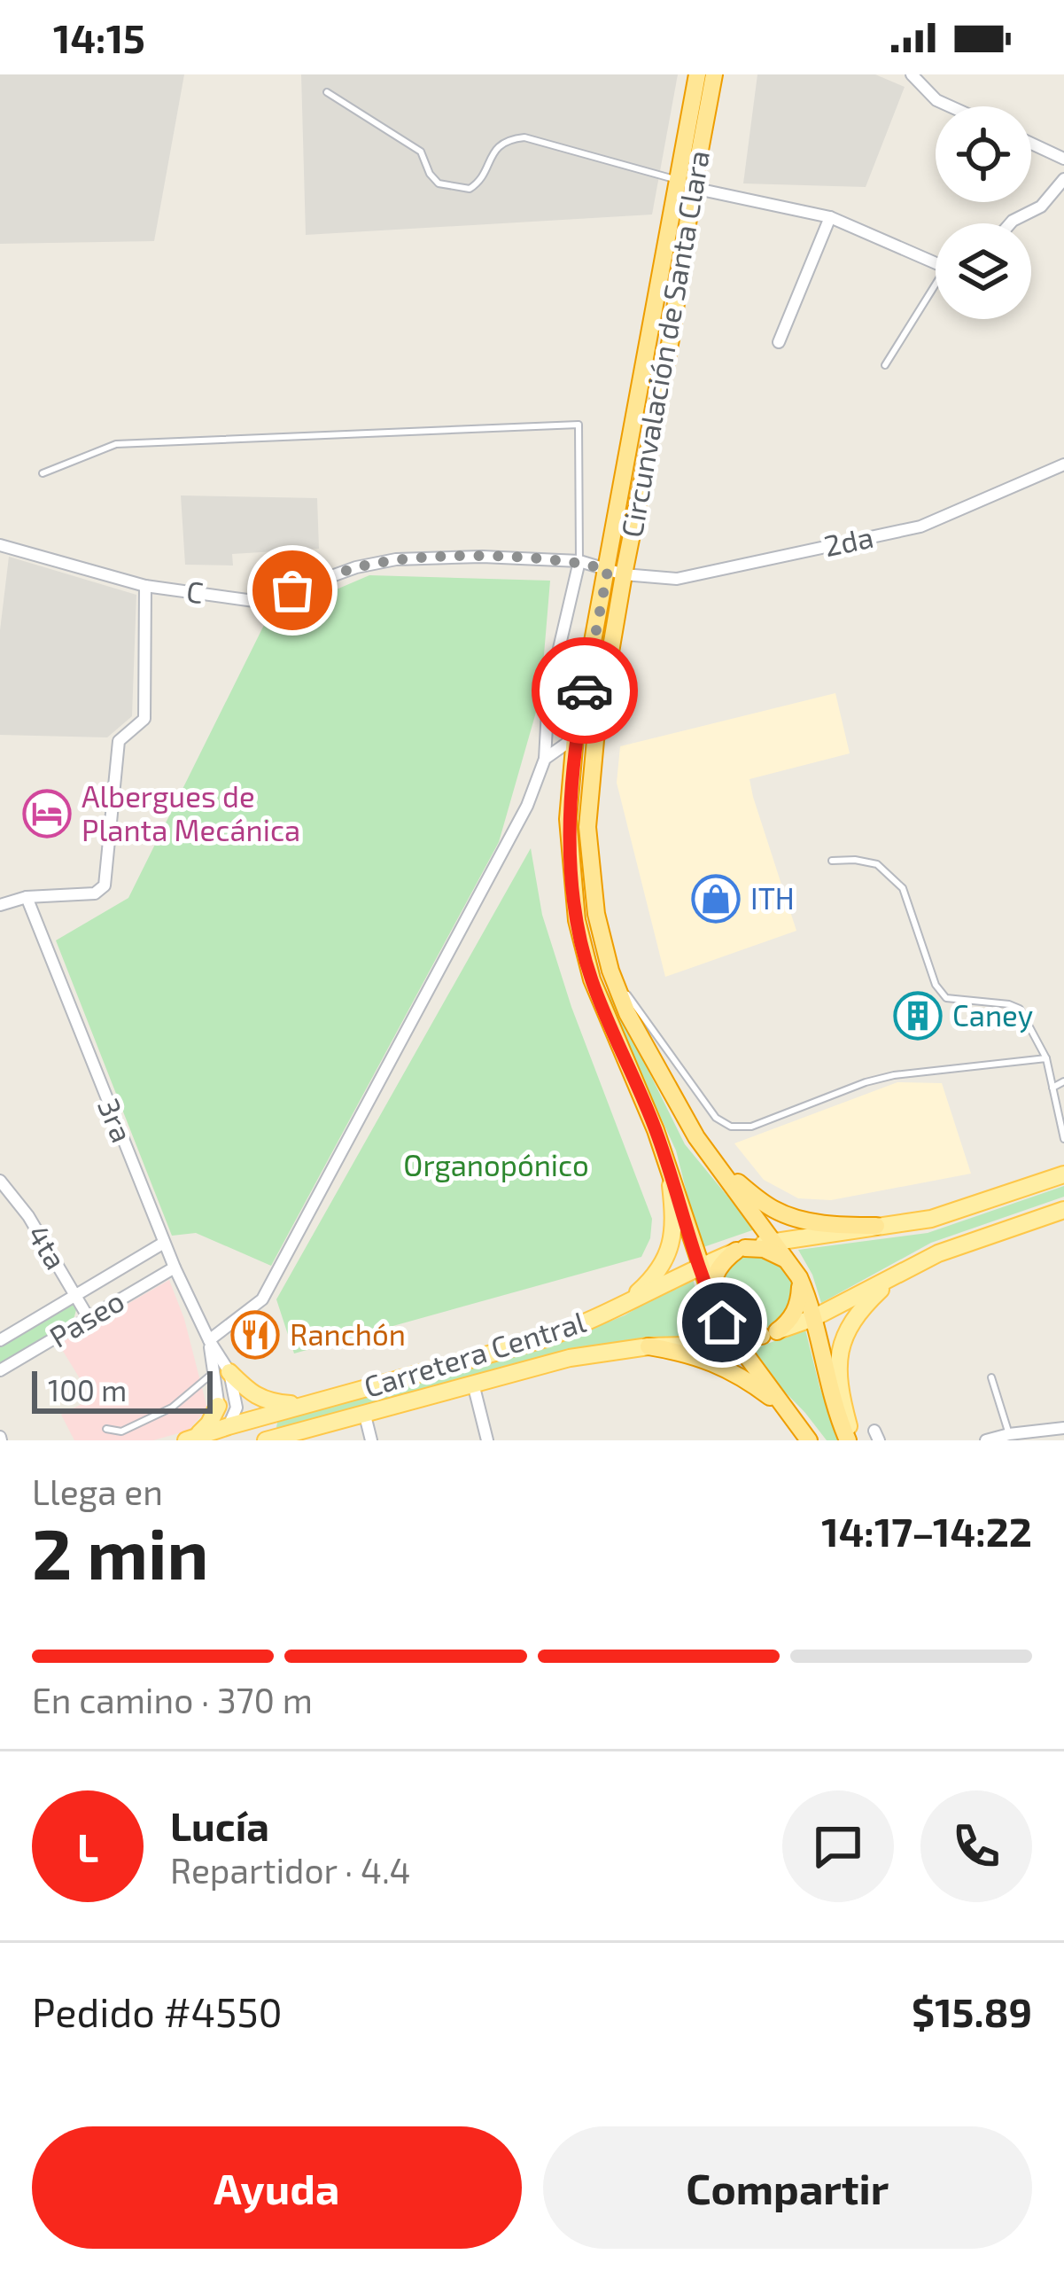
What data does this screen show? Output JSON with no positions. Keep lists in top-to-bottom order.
{
  "streets": {
    "highway": ["Circunvalación de Santa Clara"],
    "main road": ["Carretera Central"],
    "street": [
      "2da",
      "C",
      "3ra",
      "4ta",
      "Paseo"
    ]
  },
  "crossings": [
    ["Circunvalación de Santa Clara", "2da"],
    ["Circunvalación de Santa Clara", "Carretera Central"],
    ["2da", "C"],
    ["3ra", "Paseo"],
    ["3ra", "Carretera Central"],
    ["4ta", "Paseo"]
  ],
  "parks": ["Organopónico"],
  "places": {
    "hotel": ["Albergues de Planta Mecánica"],
    "shop": ["ITH"],
    "building": ["Caney"],
    "restaurant": ["Ranchón"]
  },
  "scale_bar": "100 m",
  "page": {
    "status": "14:15",
    "scale": "100 m",
    "heading": ["2 min", "Llega en", "14:17–14:22"],
    "panel": [
      "Lucía",
      "Repartidor · 4.4",
      "Pedido #4550",
      "$15.89"
    ],
    "bar": "En camino · 370 m",
    "round": "L",
    "buttons": ["Ayuda", "Compartir"]
  }
}
